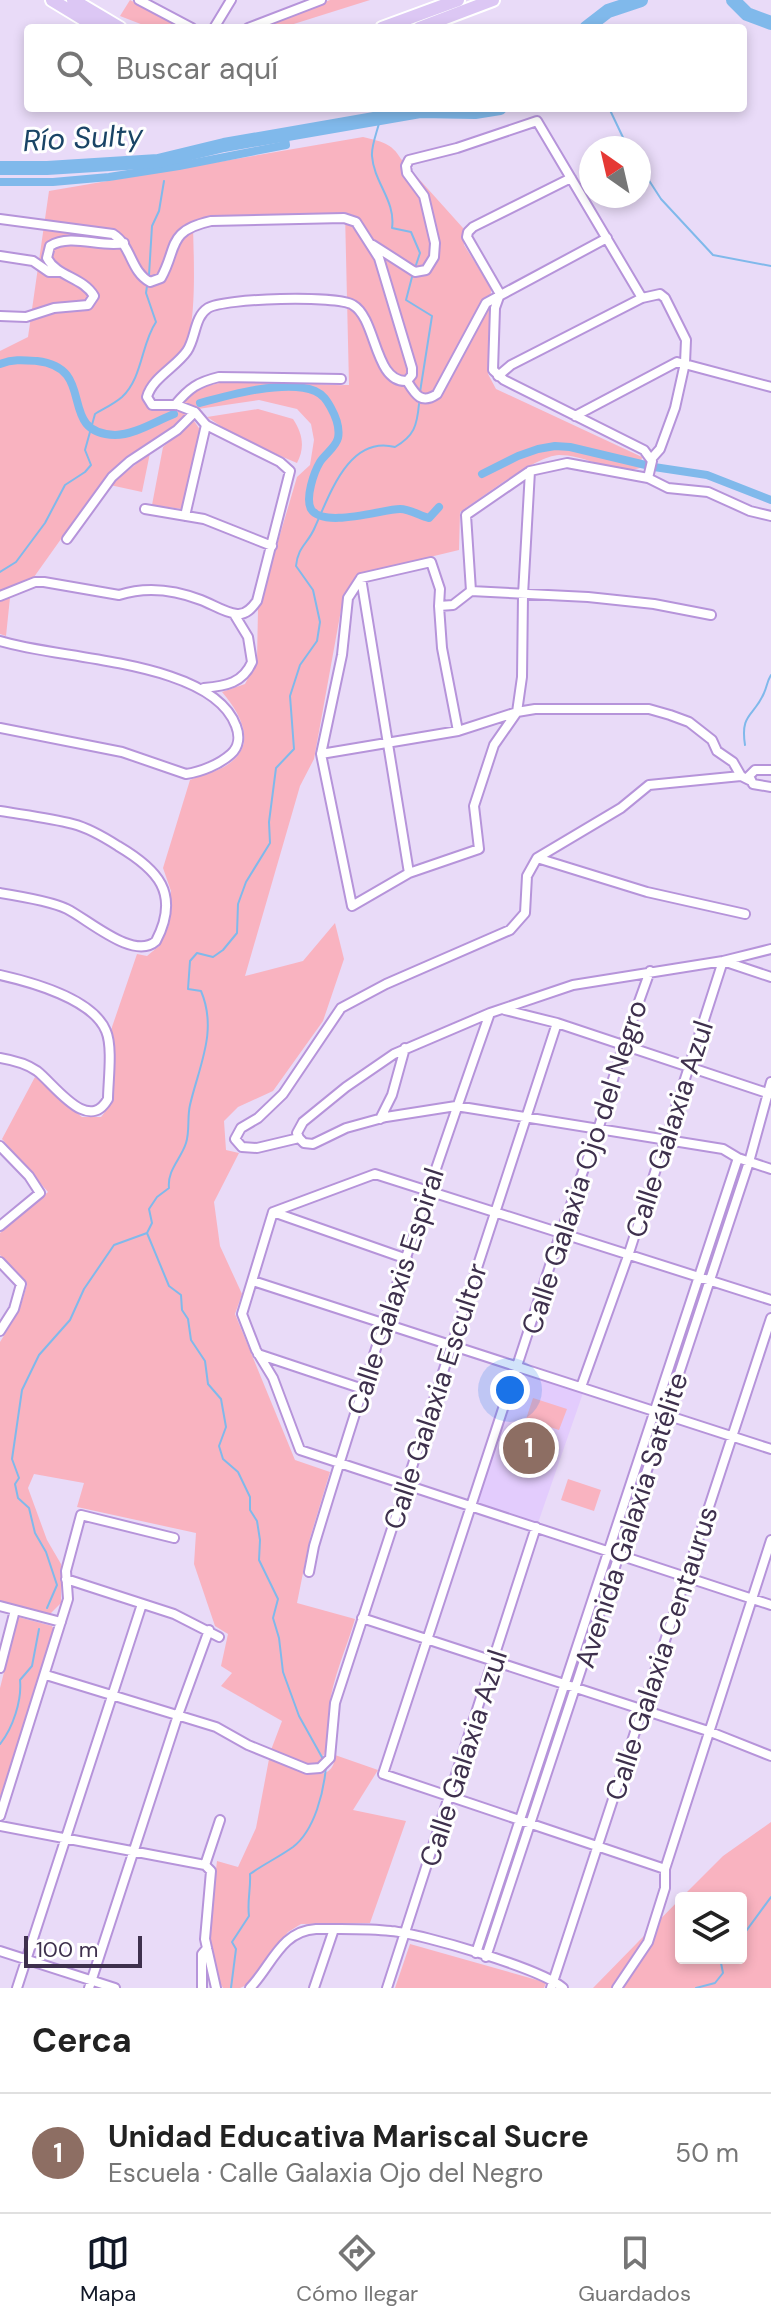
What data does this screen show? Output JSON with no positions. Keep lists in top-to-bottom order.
{
  "streets": {
    "street": [
      "Calle Galaxia Azul",
      "Calle Galaxia Ojo del Negro",
      "Calle Galaxis Espiral",
      "Calle Galaxia Escultor",
      "Avenida Galaxia Satélite",
      "Calle Galaxia Centaurus"
    ]
  },
  "crossings": [
    ["Calle Galaxia Azul", "Calle Galaxia Ojo del Negro"]
  ],
  "water": ["Río Sulty"],
  "scale_bar": "100 m",
  "north": "top left",
  "page": {
    "search": "Buscar aquí",
    "pins": "1",
    "scale": "100 m",
    "heading": "Cerca",
    "list": [
      {
        "mark": "1",
        "name": "Unidad Educativa Mariscal Sucre",
        "note": "Escuela · Calle Galaxia Ojo del Negro",
        "value": "50 m"
      }
    ],
    "nav": ["Mapa", "Cómo llegar", "Guardados"]
  }
}
